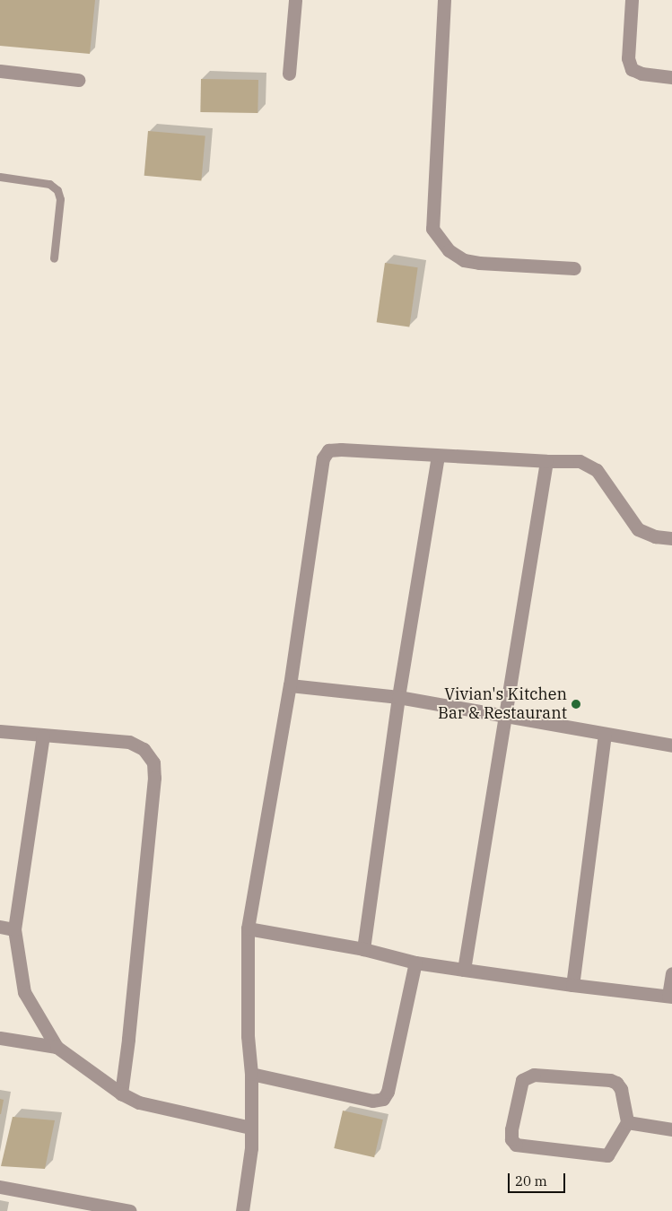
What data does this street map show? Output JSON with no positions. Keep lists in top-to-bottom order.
{
  "places": ["Vivian's Kitchen Bar & Restaurant"],
  "scale_bar": "20 m"
}
